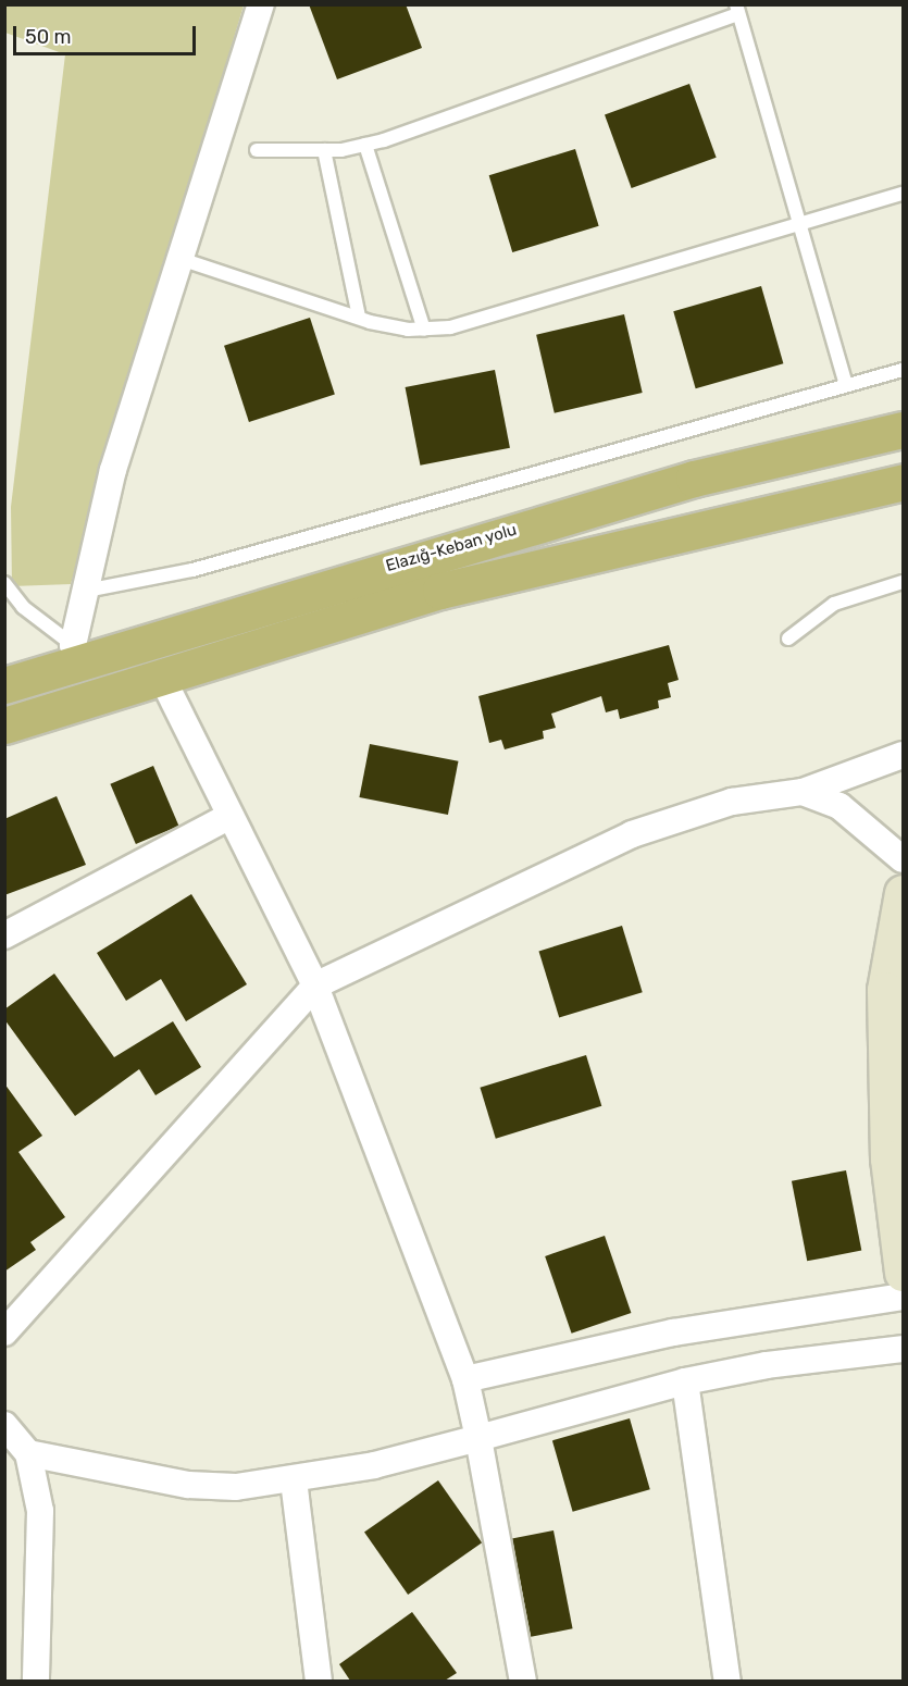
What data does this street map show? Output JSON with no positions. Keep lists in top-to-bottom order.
{
  "streets": {
    "highway": ["Elazığ-Keban yolu"]
  },
  "scale_bar": "50 m"
}
